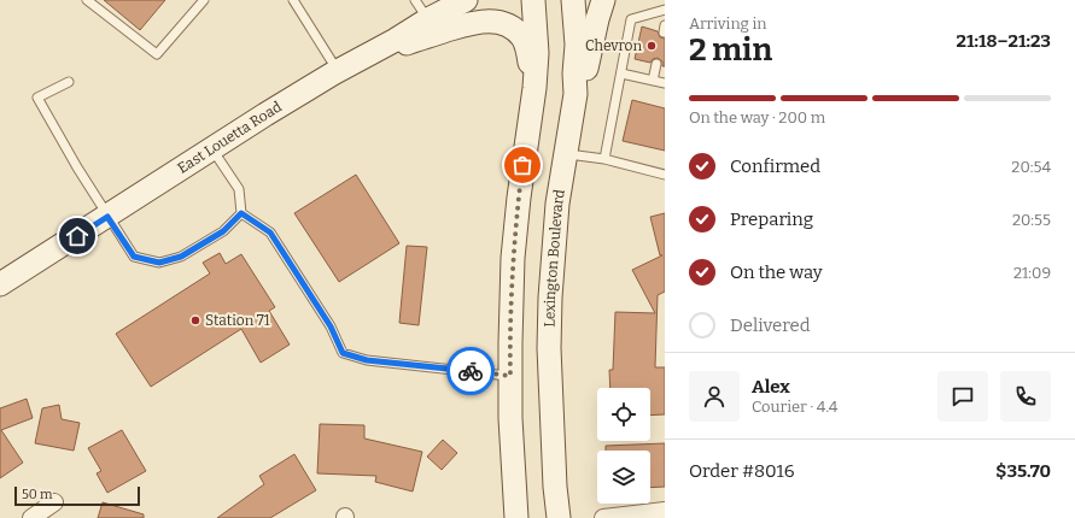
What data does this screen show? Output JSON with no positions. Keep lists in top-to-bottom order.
{
  "streets": {
    "main road": ["East Louetta Road", "Lexington Boulevard"]
  },
  "places": ["Chevron", "Station 71"],
  "scale_bar": "50 m",
  "page": {
    "heading": ["2 min", "Arriving in", "21:18–21:23"],
    "panel": [
      "Alex",
      "Courier · 4.4",
      "Order #8016",
      "$35.70"
    ],
    "bar": "On the way · 200 m",
    "list": [
      ["Confirmed", "20:54"],
      ["Preparing", "20:55"],
      ["On the way", "21:09"],
      "Delivered"
    ],
    "scale": "50 m"
  }
}
